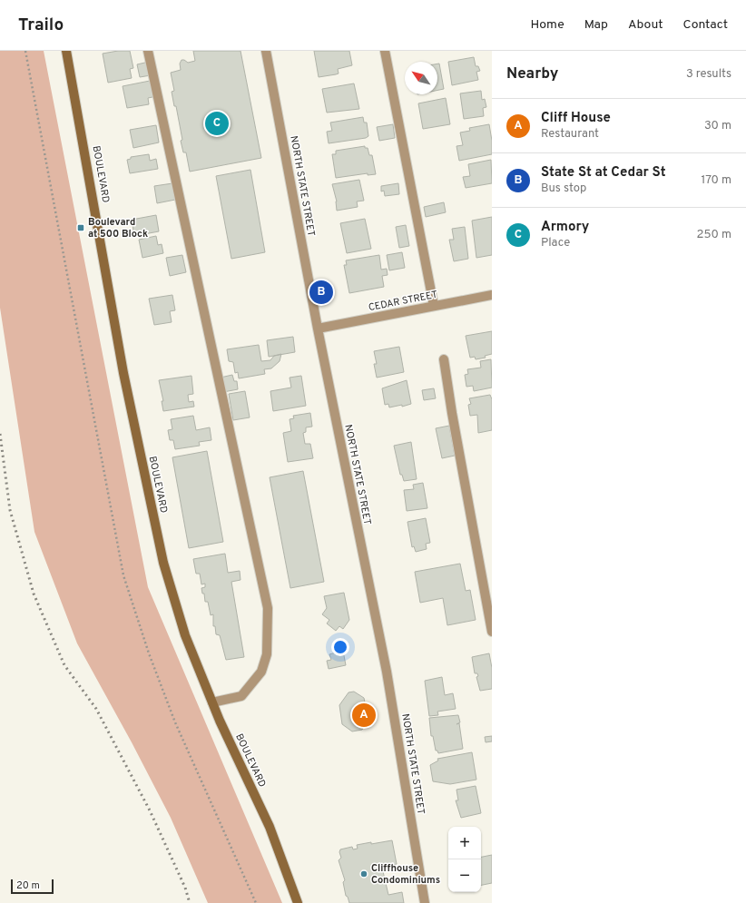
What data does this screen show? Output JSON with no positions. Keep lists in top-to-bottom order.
{
  "streets": {
    "main road": ["BOULEVARD"],
    "street": ["NORTH STATE STREET", "CEDAR STREET"]
  },
  "crossings": [
    ["NORTH STATE STREET", "CEDAR STREET"]
  ],
  "places": {
    "transit": ["Boulevard at 500 Block"],
    "other": ["Cliffhouse Condominiums"]
  },
  "scale_bar": "20 m",
  "north": "top left",
  "page": {
    "header": "Trailo",
    "nav": [
      "Home",
      "Map",
      "About",
      "Contact"
    ],
    "heading": ["Nearby", "3 results"],
    "list": [
      {
        "mark": "A",
        "name": "Cliff House",
        "note": "Restaurant",
        "value": "30 m"
      },
      {
        "mark": "B",
        "name": "State St at Cedar St",
        "note": "Bus stop",
        "value": "170 m"
      },
      {
        "mark": "C",
        "name": "Armory",
        "note": "Place",
        "value": "250 m"
      }
    ],
    "pins": ["C", "B", "A"],
    "map_buttons": ["+", "−"],
    "scale": "20 m"
  }
}
